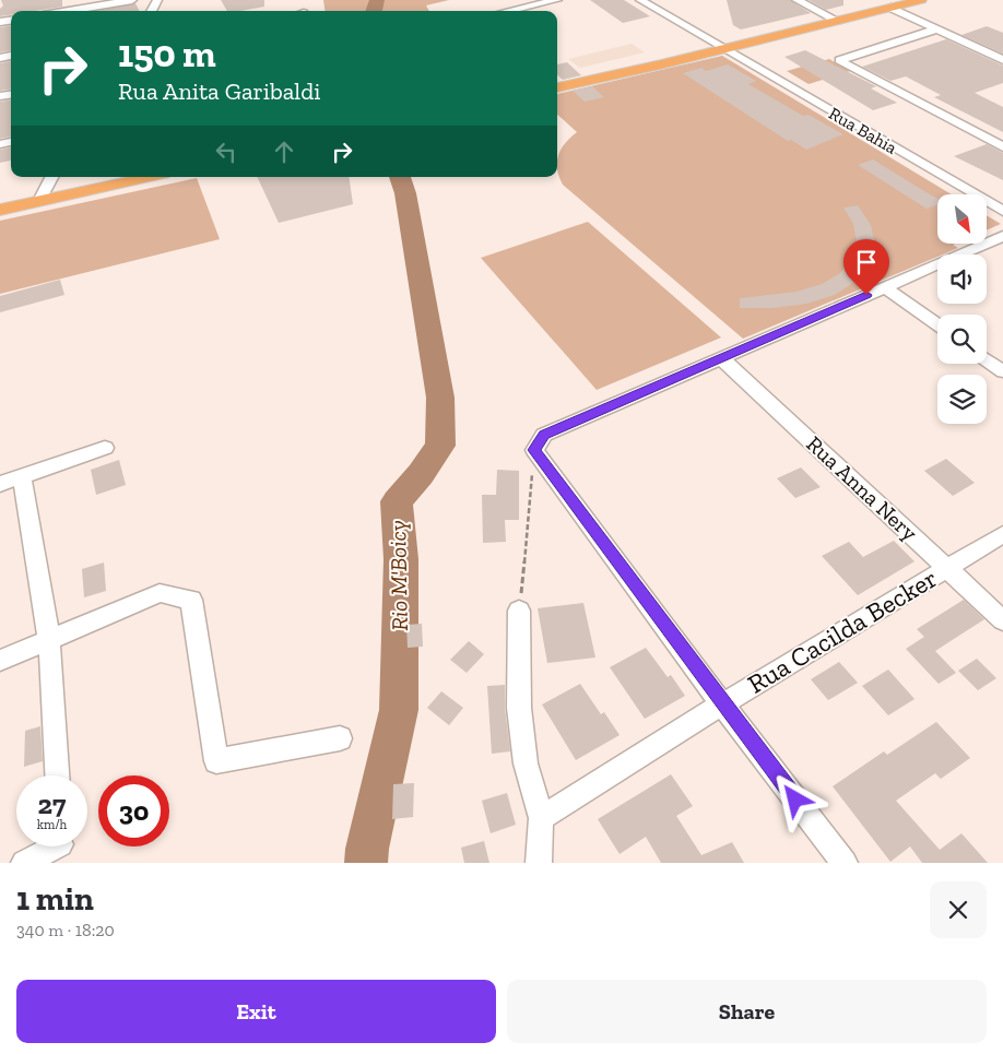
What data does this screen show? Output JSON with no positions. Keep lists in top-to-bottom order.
{
  "streets": {
    "street": ["Rua Bahia", "Rua Anna Nery", "Rua Cacilda Becker"]
  },
  "crossings": [
    ["Rua Anna Nery", "Rua Cacilda Becker"]
  ],
  "water": ["Rio M'Boicy"],
  "north": "bottom right",
  "page": {
    "turn": ["150 m", "Rua Anita Garibaldi"],
    "speed": "27 km/h",
    "limit": "30",
    "heading": ["1 min", "340 m · 18:20"],
    "buttons": ["Exit", "Share"]
  }
}
